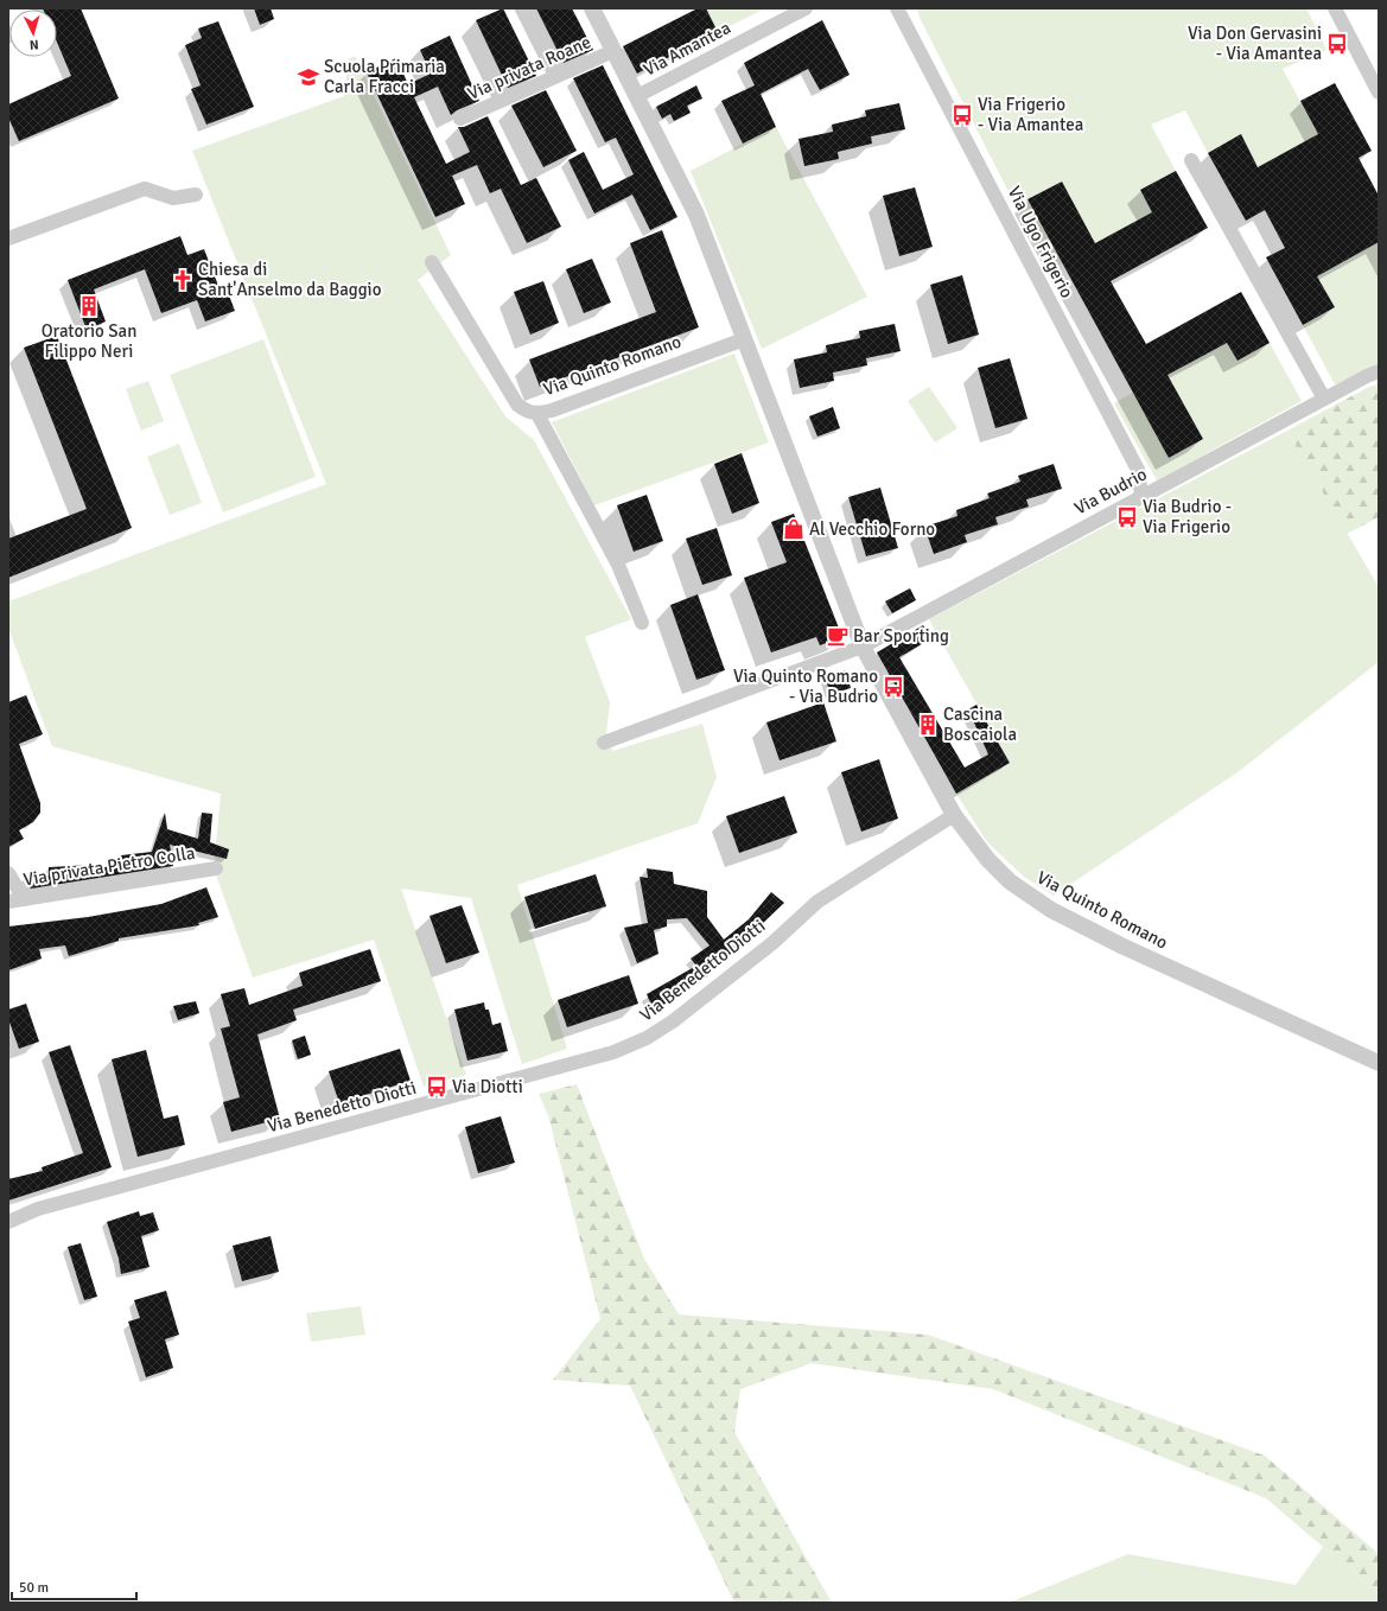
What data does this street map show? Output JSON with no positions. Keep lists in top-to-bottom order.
{
  "streets": {
    "street": [
      "Via Amantea",
      "Via privata Roane",
      "Via Ugo Frigerio",
      "Via Quinto Romano",
      "Via Budrio",
      "Via privata Pietro Colla",
      "Via Benedetto Diotti"
    ]
  },
  "crossings": [
    ["Via Amantea", "Via Quinto Romano"],
    ["Via privata Roane", "Via Quinto Romano"],
    ["Via Ugo Frigerio", "Via Budrio"],
    ["Via Quinto Romano", "Via Budrio"],
    ["Via Quinto Romano", "Via Benedetto Diotti"]
  ],
  "places": {
    "bus stop": [
      "Via Don Gervasini - Via Amantea",
      "Via Frigerio - Via Amantea",
      "Via Budrio - Via Frigerio",
      "Via Quinto Romano - Via Budrio",
      "Via Diotti"
    ],
    "school or university": ["Scuola Primaria Carla Fracci"],
    "church": ["Chiesa di Sant'Anselmo da Baggio"],
    "building": ["Oratorio San Filippo Neri", "Cascina Boscaiola"],
    "shop": ["Al Vecchio Forno"],
    "cafe": ["Bar Sporting"]
  },
  "scale_bar": "50 m",
  "north": "bottom"
}
